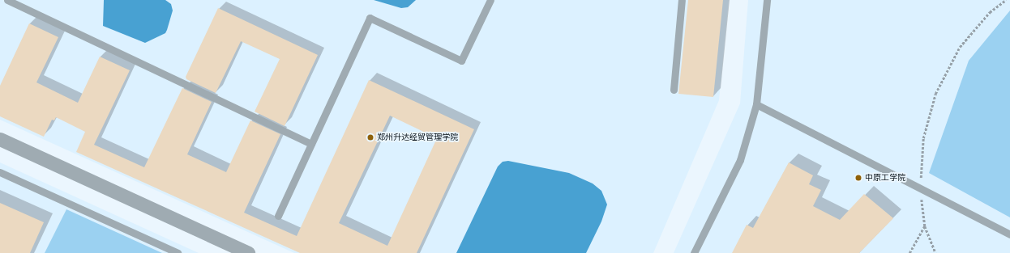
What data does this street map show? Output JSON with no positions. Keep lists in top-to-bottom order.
{
  "places": ["郑州升达经贸管理学院", "中原工学院"]
}
